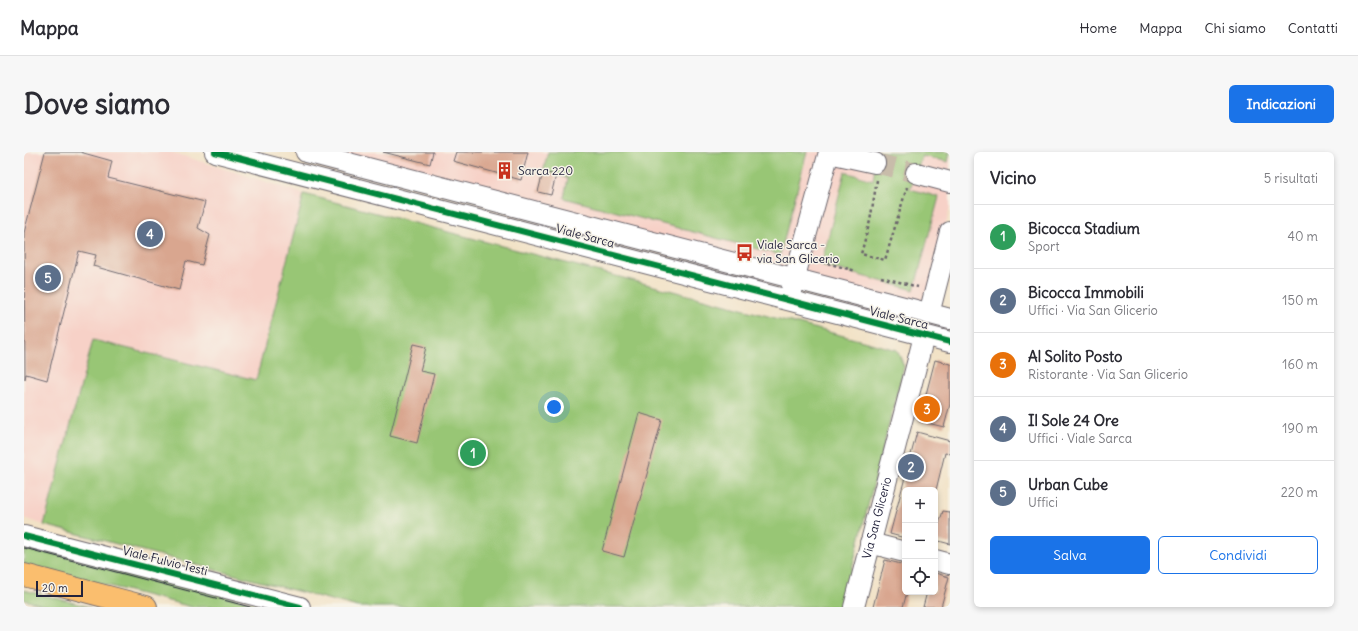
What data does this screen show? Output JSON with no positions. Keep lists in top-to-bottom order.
{
  "streets": {
    "street": ["Viale Sarca", "Via San Glicerio", "Viale Fulvio Testi"]
  },
  "crossings": [
    ["Viale Sarca", "Via San Glicerio"]
  ],
  "places": {
    "building": ["Sarca 220"],
    "bus stop": ["Viale Sarca - via San Glicerio"]
  },
  "scale_bar": "20 m",
  "page": {
    "header": "Mappa",
    "nav": [
      "Home",
      "Mappa",
      "Chi siamo",
      "Contatti"
    ],
    "buttons": [
      "Indicazioni",
      ["Salva", "Condividi"]
    ],
    "title": "Dove siamo",
    "heading": ["Vicino", "5 risultati"],
    "list": [
      {
        "mark": "1",
        "name": "Bicocca Stadium",
        "note": "Sport",
        "value": "40 m"
      },
      {
        "mark": "2",
        "name": "Bicocca Immobili",
        "note": "Uffici · Via San Glicerio",
        "value": "150 m"
      },
      {
        "mark": "3",
        "name": "Al Solito Posto",
        "note": "Ristorante · Via San Glicerio",
        "value": "160 m"
      },
      {
        "mark": "4",
        "name": "Il Sole 24 Ore",
        "note": "Uffici · Viale Sarca",
        "value": "190 m"
      },
      {
        "mark": "5",
        "name": "Urban Cube",
        "note": "Uffici",
        "value": "220 m"
      }
    ],
    "pins": [
      "4",
      "5",
      "3",
      "1",
      "2"
    ],
    "map_buttons": ["+", "−"],
    "scale": "20 m"
  }
}
